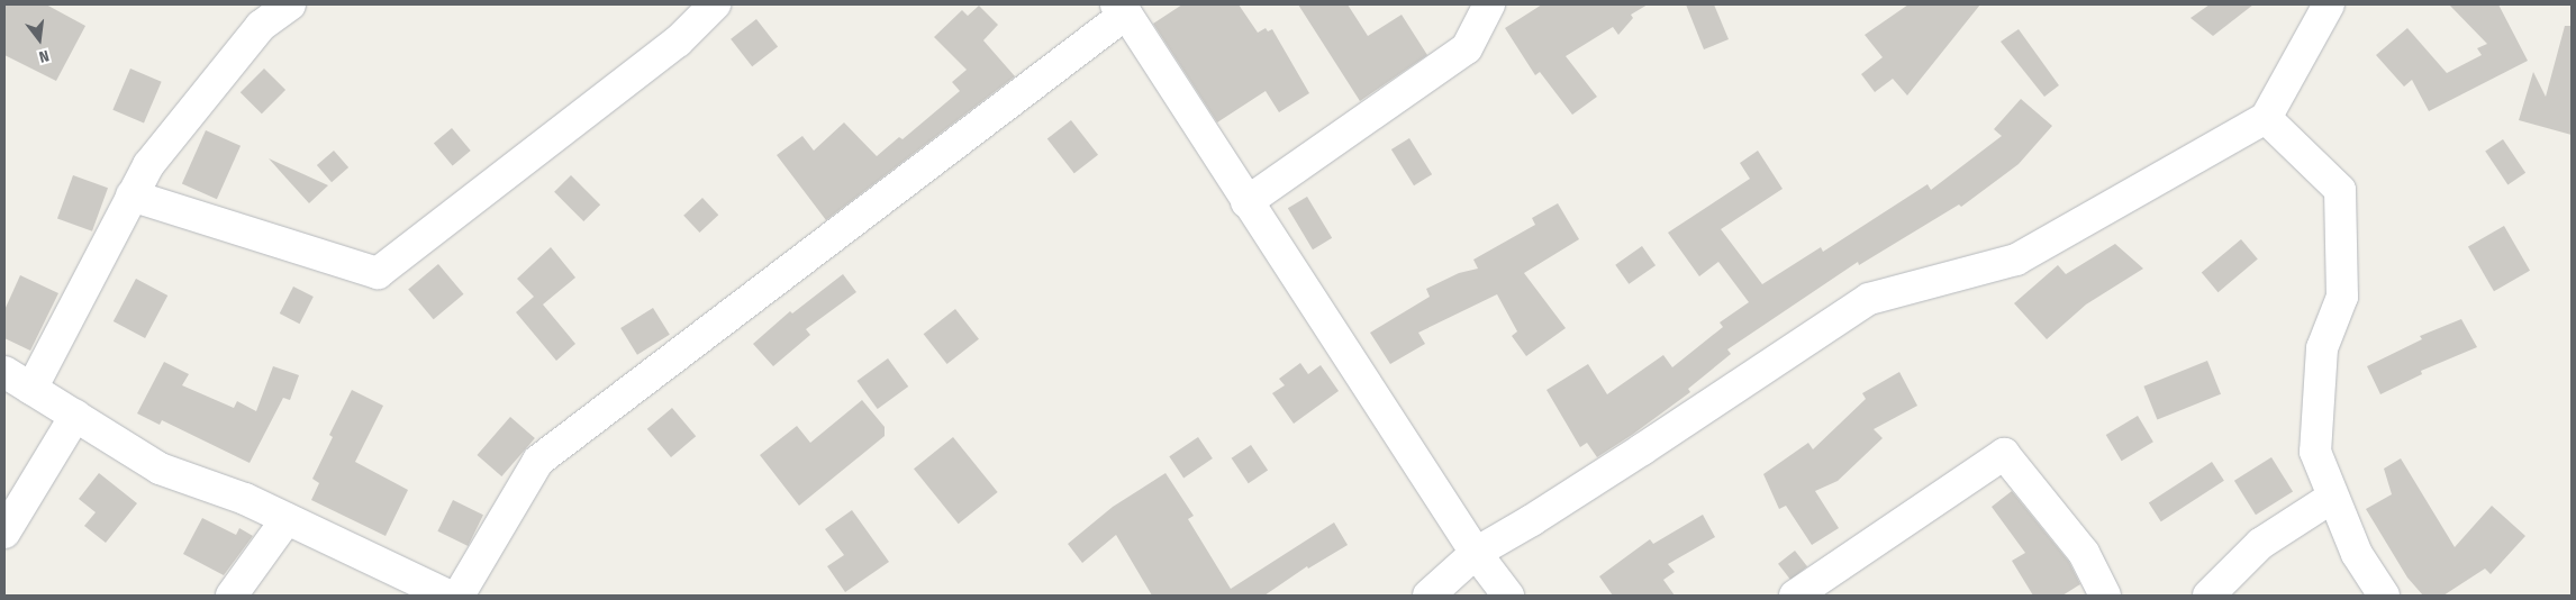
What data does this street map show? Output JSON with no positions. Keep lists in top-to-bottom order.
{
  "north": "bottom"
}
